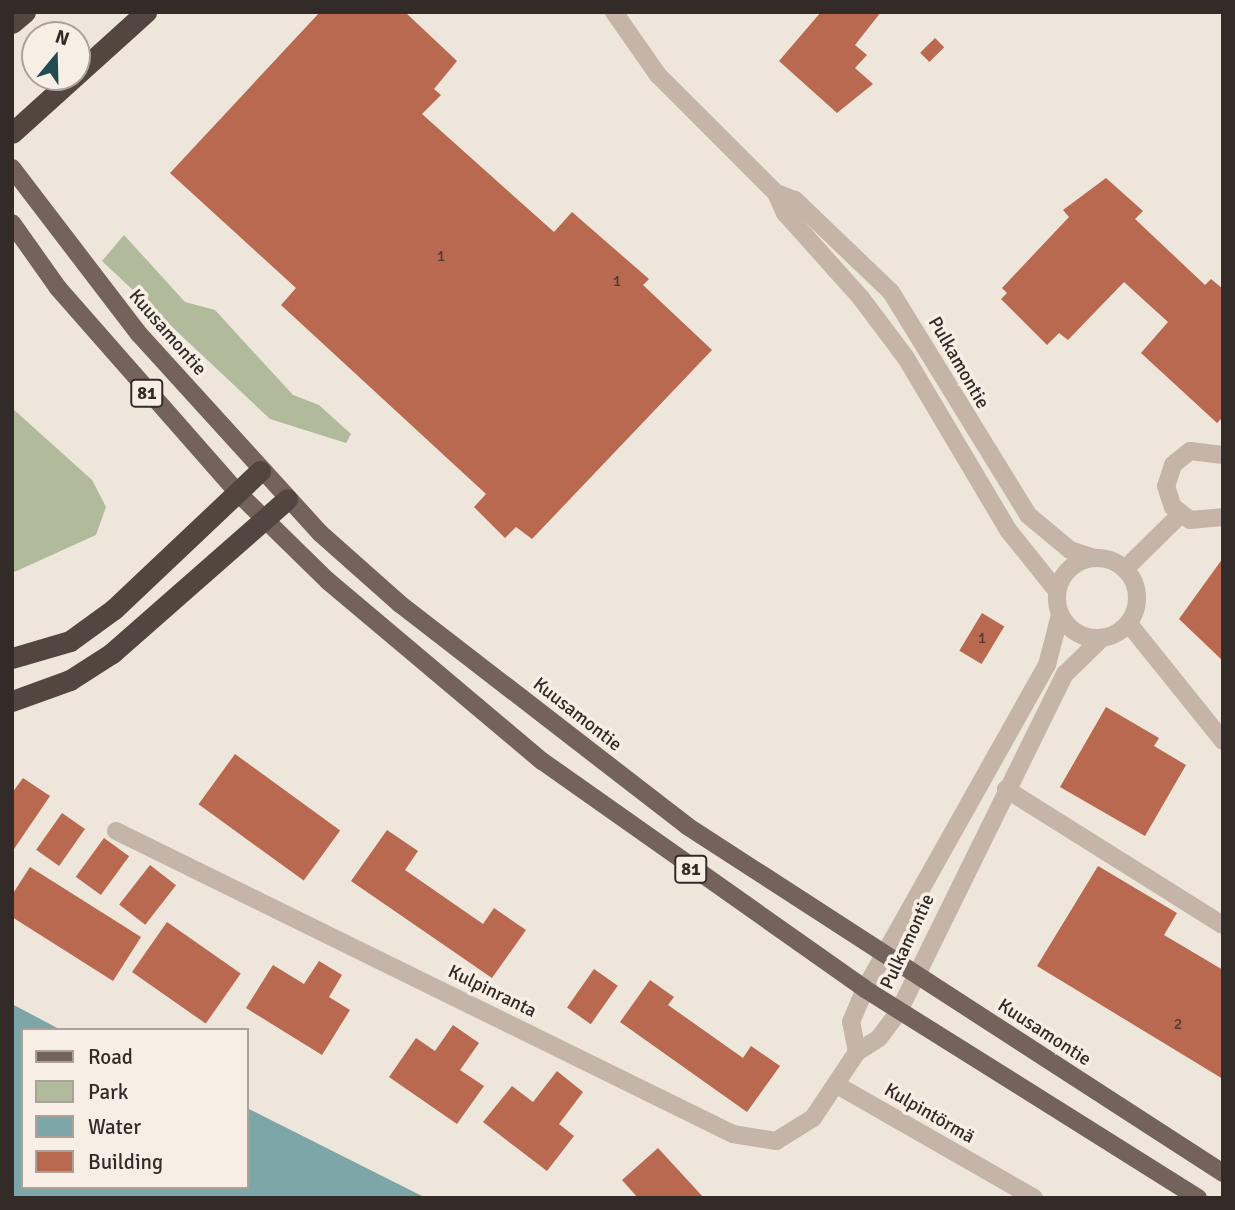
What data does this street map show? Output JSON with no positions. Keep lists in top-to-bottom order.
{
  "streets": {
    "main road": ["Kuusamontie", "81"],
    "street": ["Pulkamontie", "Kulpinranta", "Kulpintörmä"]
  },
  "crossings": [
    ["Kuusamontie", "Pulkamontie"],
    ["Pulkamontie", "81"],
    ["Kulpinranta", "Kulpintörmä"]
  ],
  "house_numbers": [
    "1",
    "1",
    "1",
    "2"
  ],
  "legend": [
    "Road",
    "Park",
    "Water",
    "Building"
  ],
  "north": "top"
}
